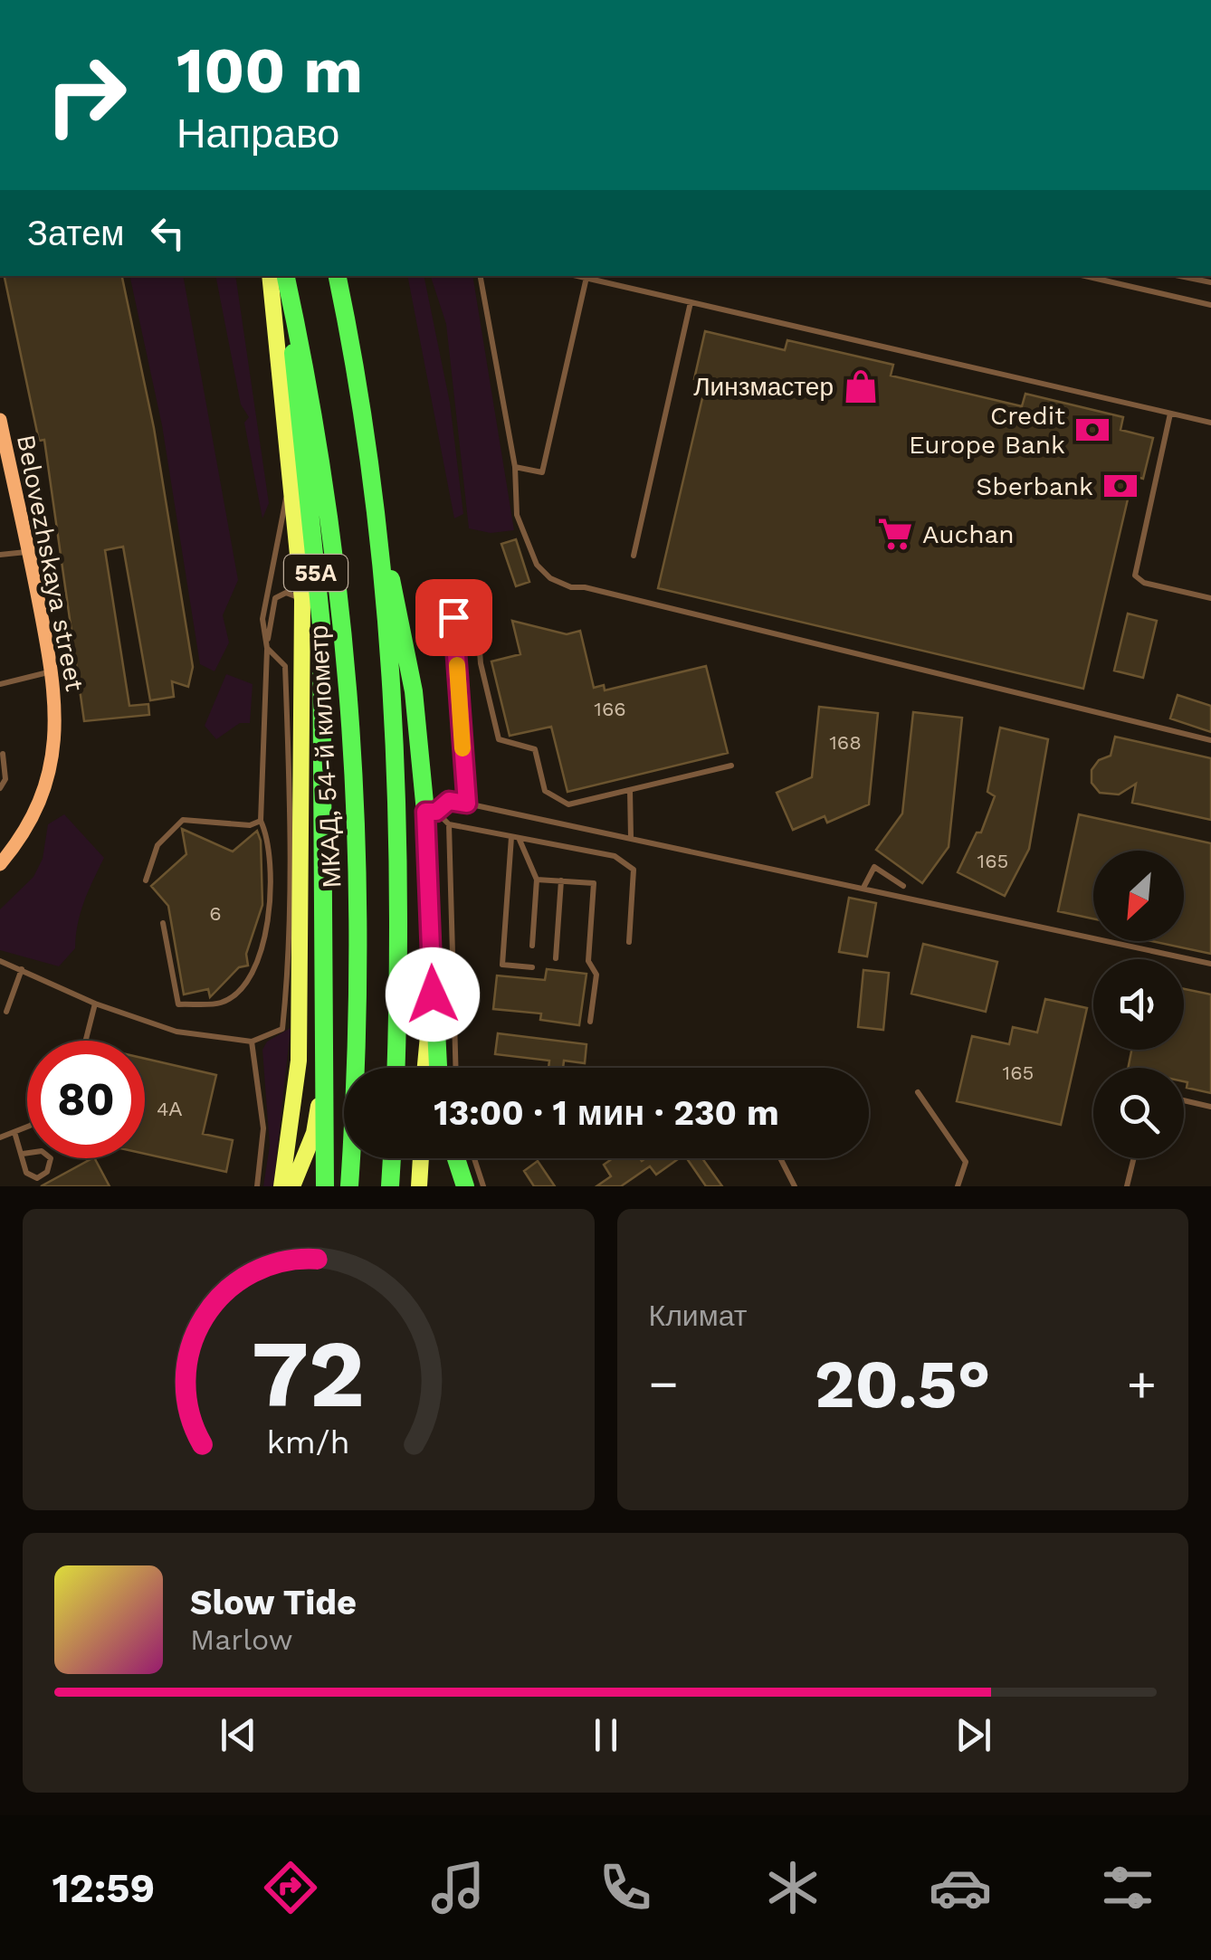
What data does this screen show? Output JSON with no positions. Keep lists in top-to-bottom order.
{
  "streets": {
    "highway": ["55А", "МКАД, 54-й километр"],
    "street": ["Belovezhskaya street"]
  },
  "crossings": [
    ["55А", "МКАД, 54-й километр"]
  ],
  "places": {
    "shop": ["Линзмастер"],
    "bank": ["Credit Europe Bank", "Sberbank"],
    "supermarket": ["Auchan"]
  },
  "house_numbers": [
    "166",
    "168",
    "165",
    "6",
    "165",
    "4А"
  ],
  "north": "bottom left",
  "page": {
    "turn": ["100 m", "Направо"],
    "then": "Затем",
    "limit": "80",
    "trip": "13:00 · 1 мин · 230 m",
    "tile": "Климат",
    "heat": ["−", "20.5°", "+"],
    "song": ["Slow Tide", "Marlow"],
    "tabs": "12:59",
    "gauge": ["72", "km/h"]
  }
}
